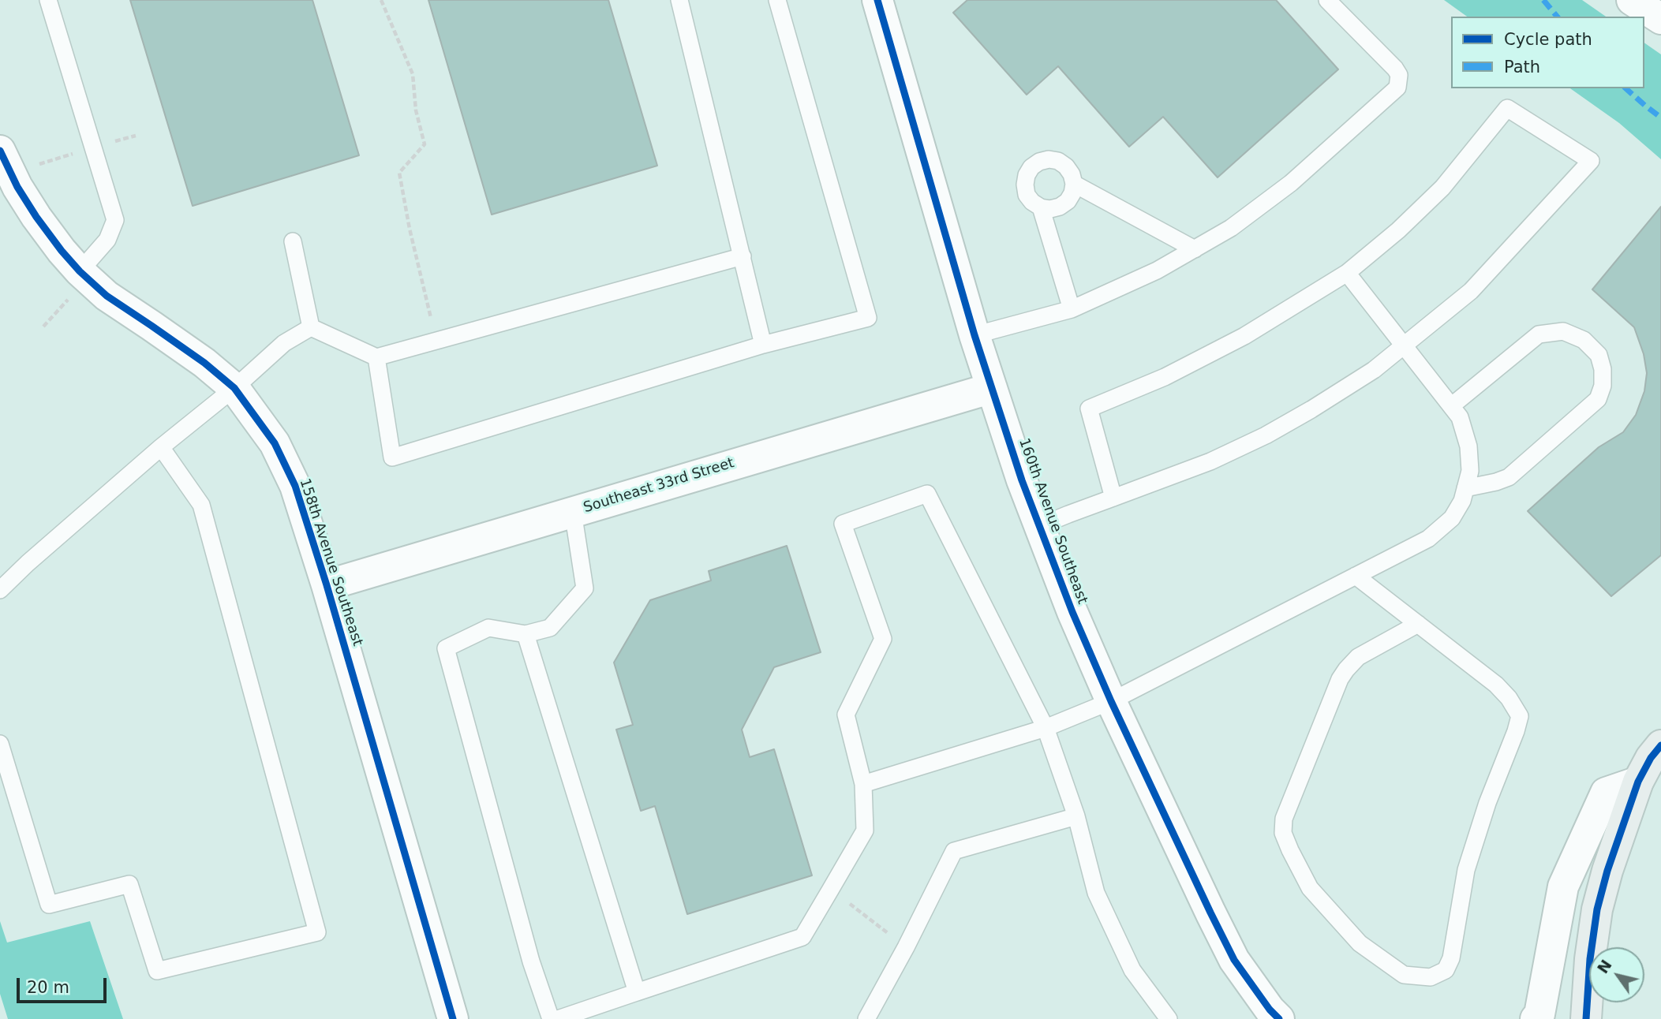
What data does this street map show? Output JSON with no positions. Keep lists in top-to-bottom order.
{
  "streets": {
    "street": ["Southeast 33rd Street", "160th Avenue Southeast", "158th Avenue Southeast"]
  },
  "crossings": [
    ["Southeast 33rd Street", "160th Avenue Southeast"],
    ["Southeast 33rd Street", "158th Avenue Southeast"]
  ],
  "legend": ["Cycle path", "Path"],
  "scale_bar": "20 m",
  "north": "top left"
}
